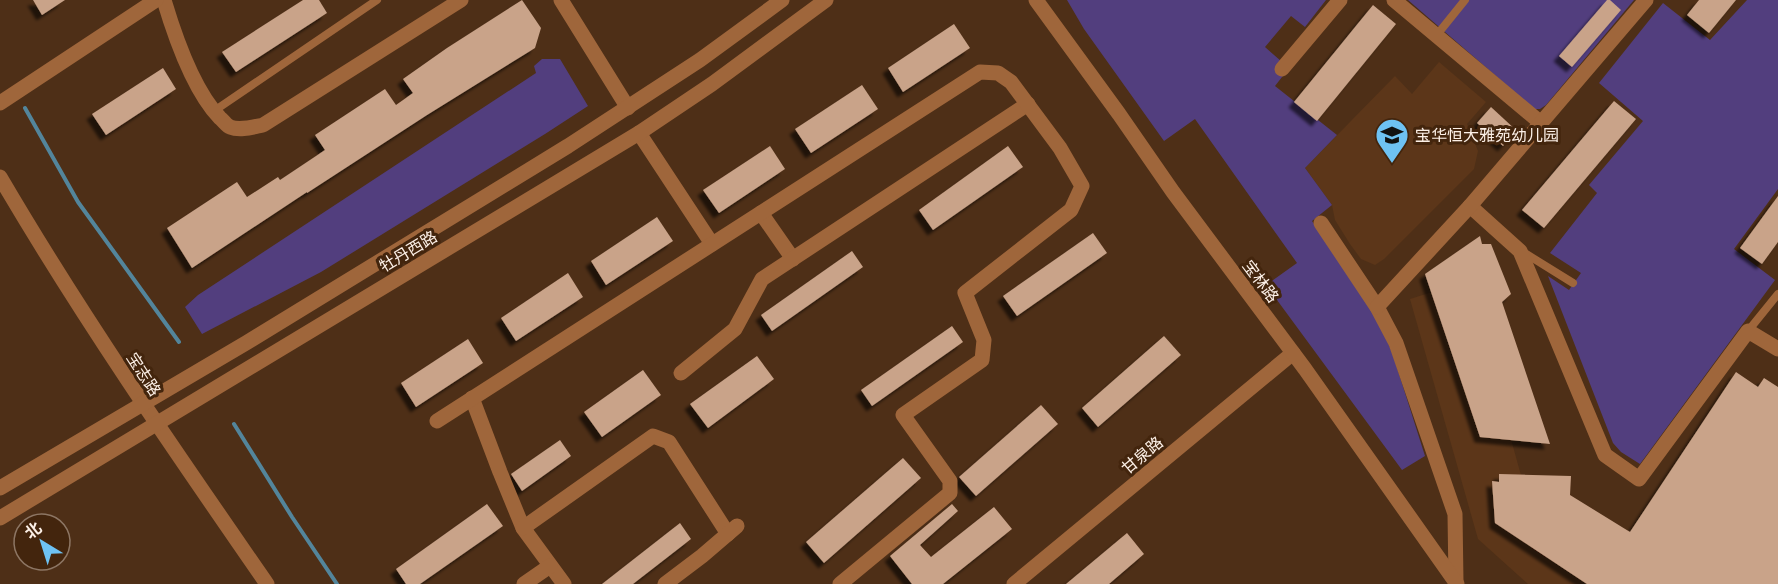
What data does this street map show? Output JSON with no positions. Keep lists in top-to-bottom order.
{
  "streets": {
    "street": [
      "牡丹西路",
      "宝林路",
      "宝志路",
      "甘泉路"
    ]
  },
  "crossings": [
    ["牡丹西路", "宝志路"],
    ["宝林路", "甘泉路"]
  ],
  "places": {
    "school or university": ["宝华恒大雅苑幼儿园"]
  },
  "north": "top left"
}
